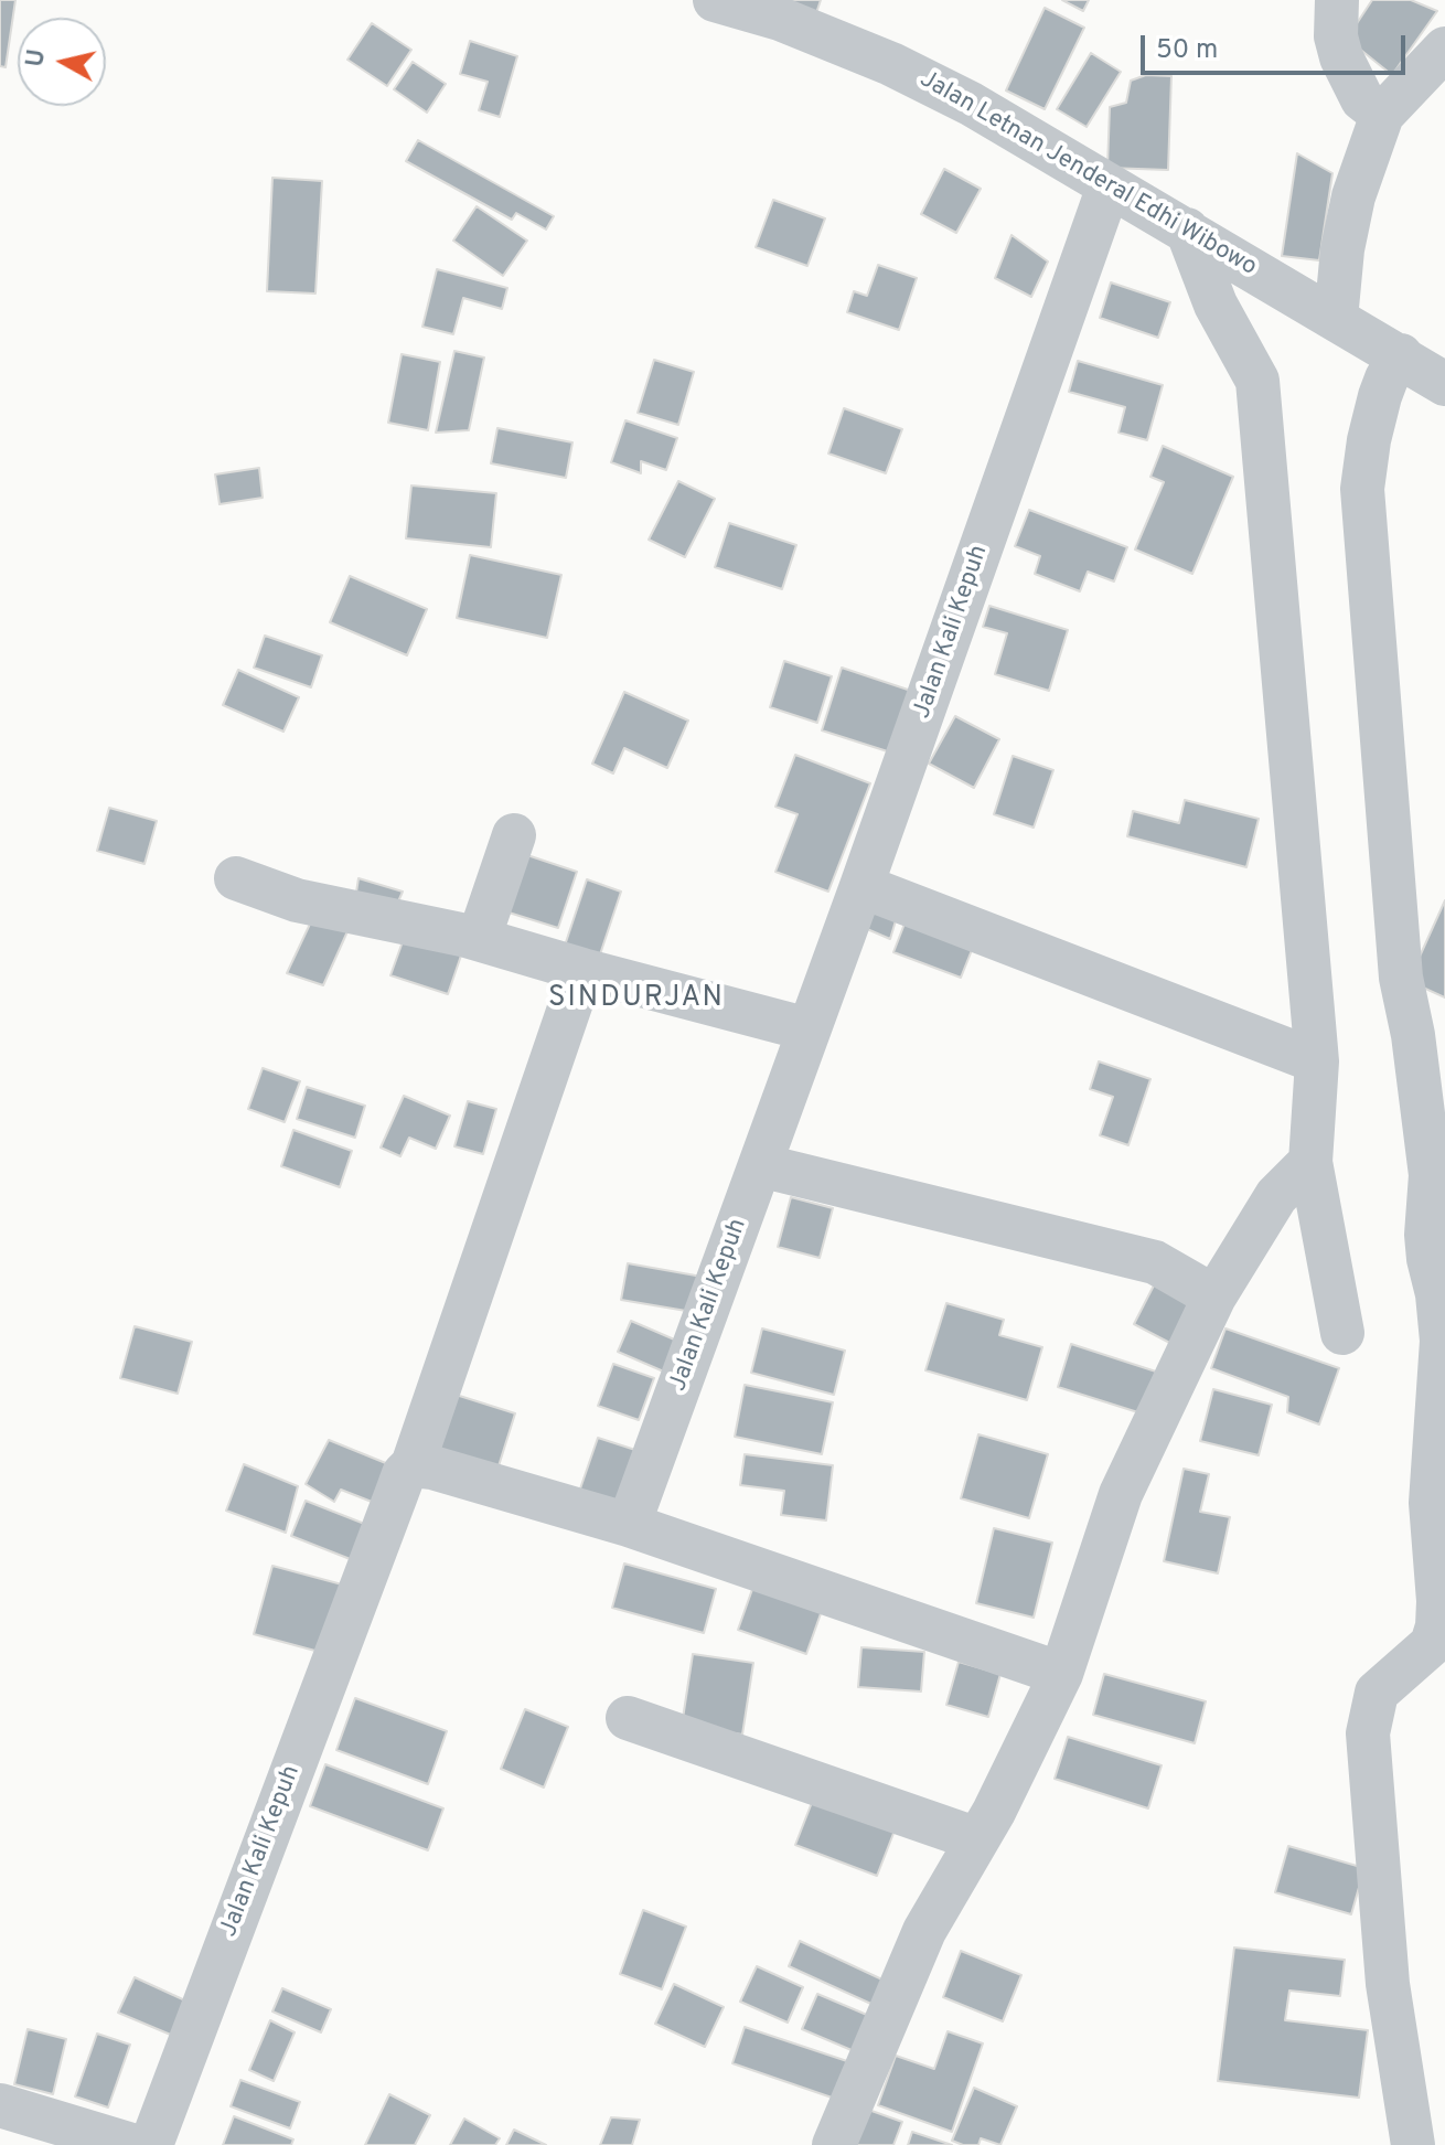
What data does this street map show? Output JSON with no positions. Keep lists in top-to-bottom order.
{
  "streets": {
    "street": ["Jalan Letnan Jenderal Edhi Wibowo", "Jalan Kali Kepuh"]
  },
  "crossings": [
    ["Jalan Letnan Jenderal Edhi Wibowo", "Jalan Kali Kepuh"]
  ],
  "districts": ["SINDURJAN"],
  "scale_bar": "50 m",
  "north": "left"
}
